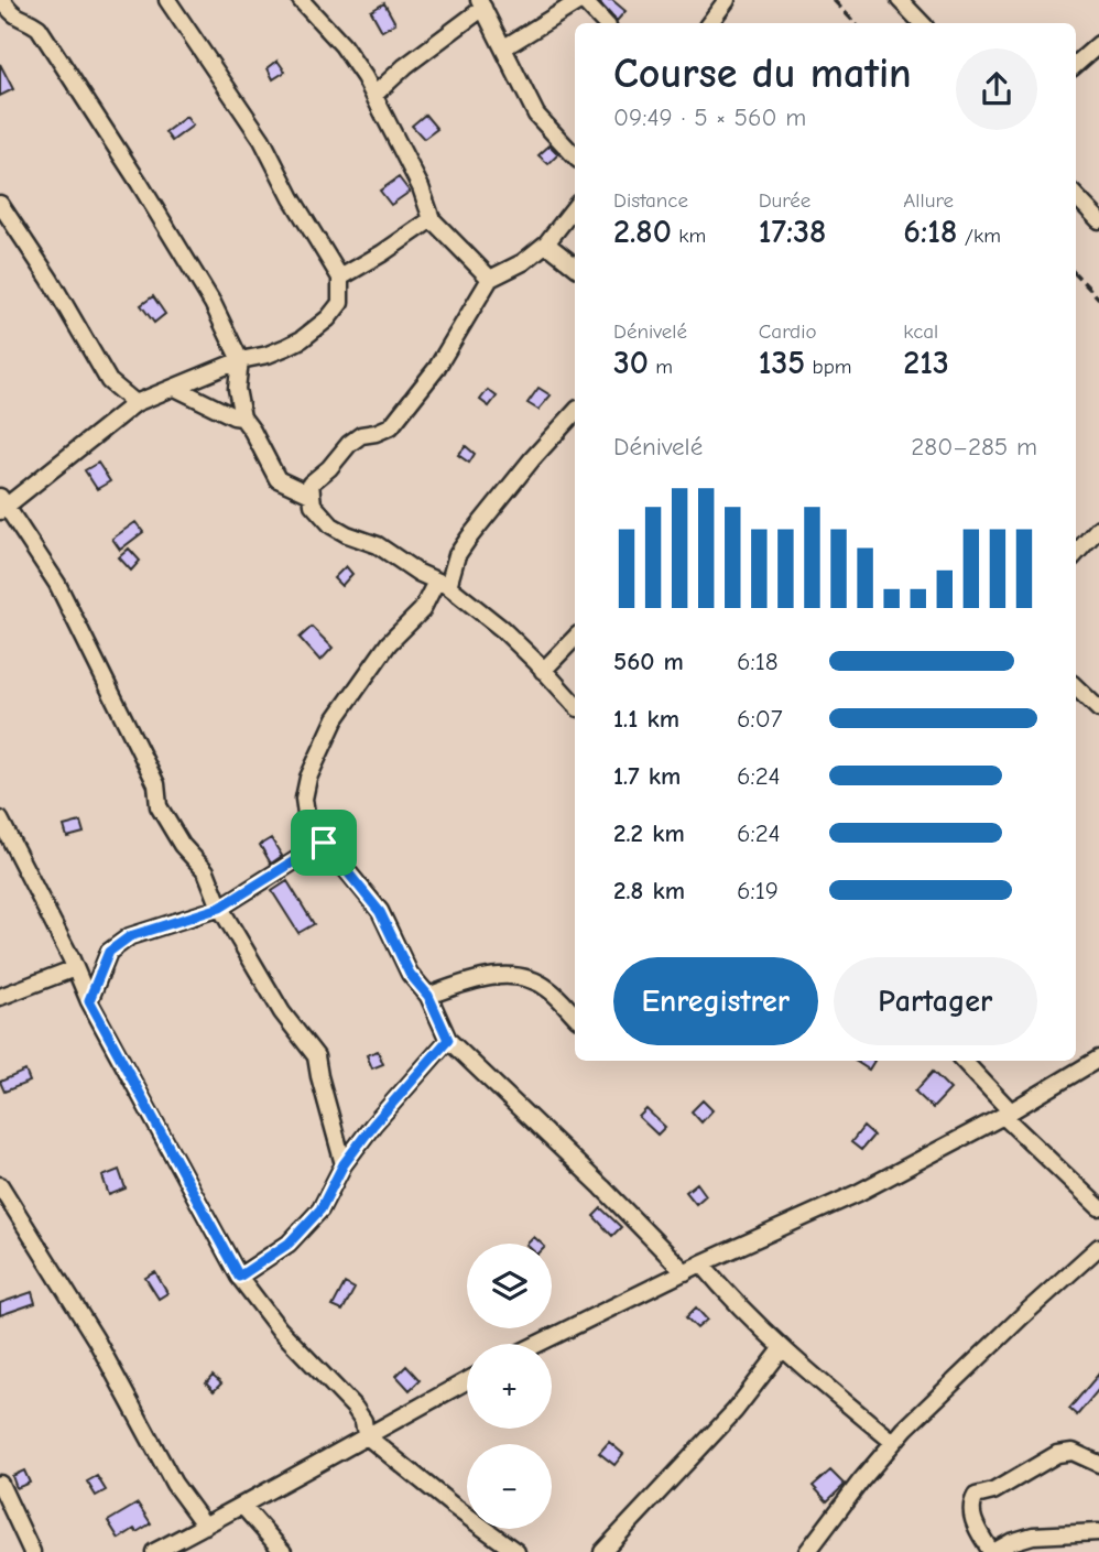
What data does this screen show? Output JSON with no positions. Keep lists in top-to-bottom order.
{
  "page": {
    "heading": ["Course du matin", "09:49 · 5 × 560 m"],
    "stats": [
      ["Distance", "2.80 km"],
      ["Durée", "17:38"],
      ["Allure", "6:18 /km"],
      ["Dénivelé", "30 m"],
      ["Cardio", "135 bpm"],
      ["kcal", "213"]
    ],
    "chart": ["Dénivelé", "280–285 m"],
    "list": [
      {
        "name": "560 m",
        "note": "6:18"
      },
      {
        "name": "1.1 km",
        "note": "6:07"
      },
      {
        "name": "1.7 km",
        "note": "6:24"
      },
      {
        "name": "2.2 km",
        "note": "6:24"
      },
      {
        "name": "2.8 km",
        "note": "6:19"
      }
    ],
    "buttons": ["Enregistrer", "Partager"],
    "map_buttons": ["+", "−"]
  }
}
